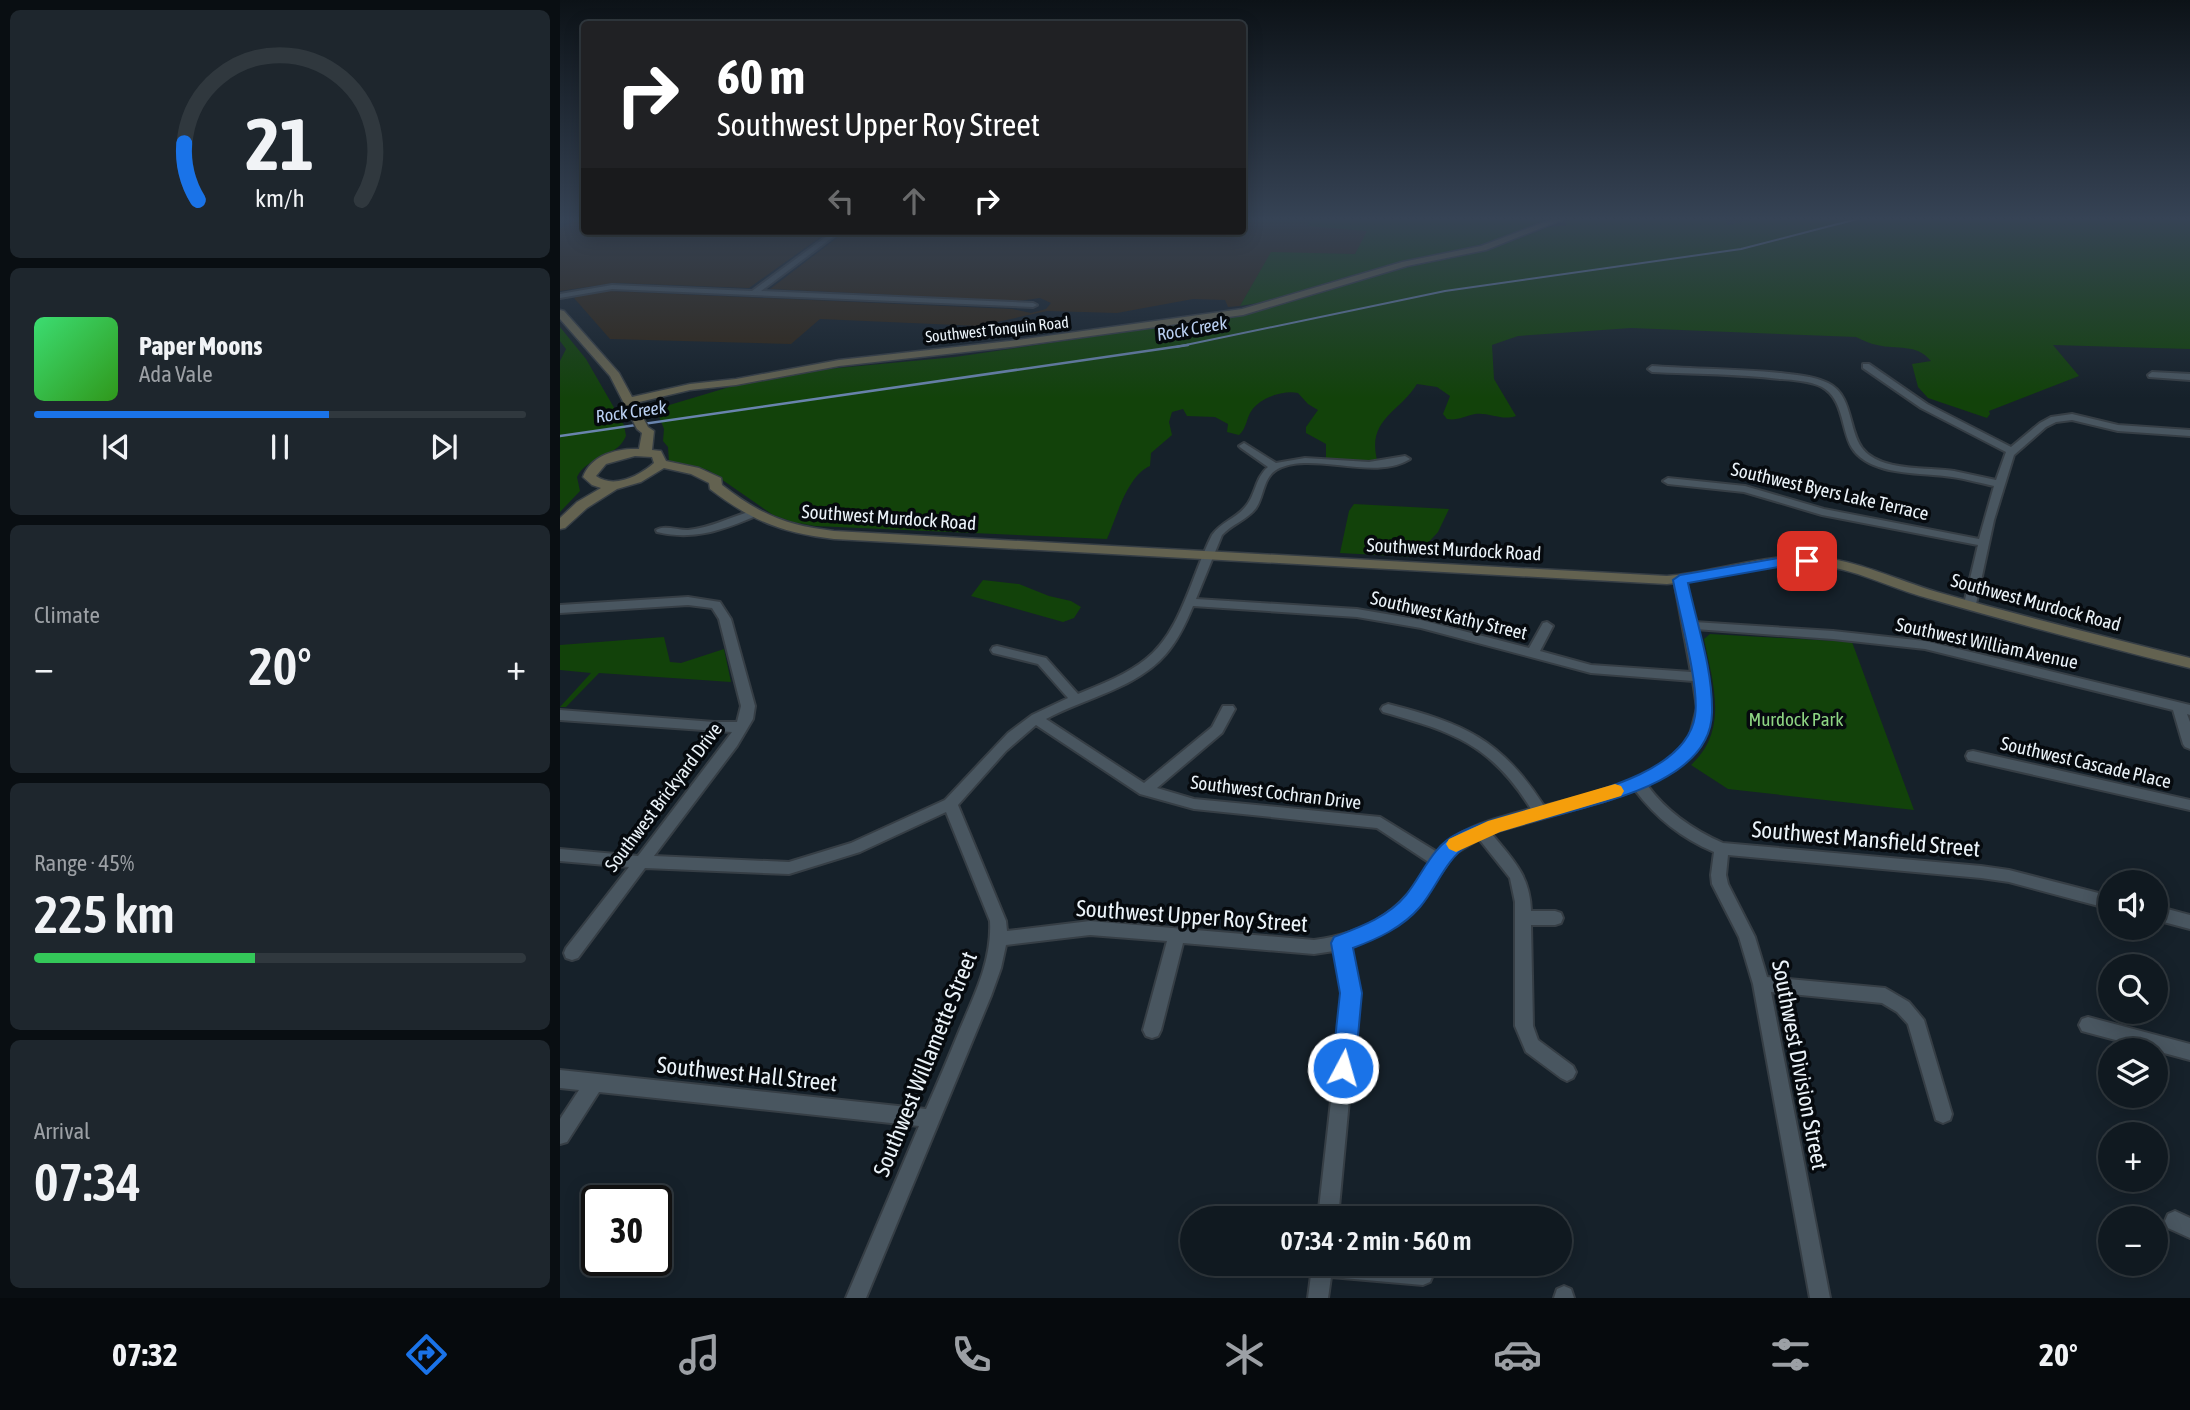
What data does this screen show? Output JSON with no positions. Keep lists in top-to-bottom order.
{
  "streets": {
    "main road": ["Southwest Tonquin Road", "Southwest Murdock Road"],
    "street": [
      "Southwest Byers Lake Terrace",
      "Southwest Kathy Street",
      "Southwest William Avenue",
      "Southwest Cascade Place",
      "Southwest Cochran Drive",
      "Southwest Brickyard Drive",
      "Southwest Mansfield Street",
      "Southwest Upper Roy Street",
      "Southwest Willamette Street",
      "Southwest Division Street",
      "Southwest Hall Street"
    ]
  },
  "crossings": [
    ["Southwest Murdock Road", "Southwest Upper Roy Street"],
    ["Southwest Kathy Street", "Southwest Upper Roy Street"],
    ["Southwest William Avenue", "Southwest Upper Roy Street"],
    ["Southwest Cochran Drive", "Southwest Upper Roy Street"],
    ["Southwest Mansfield Street", "Southwest Upper Roy Street"],
    ["Southwest Mansfield Street", "Southwest Division Street"],
    ["Southwest Upper Roy Street", "Southwest Willamette Street"],
    ["Southwest Willamette Street", "Southwest Hall Street"]
  ],
  "water": ["Rock Creek"],
  "parks": ["Murdock Park"],
  "page": {
    "turn": ["60 m", "Southwest Upper Roy Street"],
    "song": ["Paper Moons", "Ada Vale"],
    "tile": [
      "Climate",
      ["Range · 45%", "225 km"],
      ["Arrival", "07:34"]
    ],
    "heat": ["−", "20°", "+"],
    "map_buttons": ["+", "−"],
    "limit": "30",
    "trip": "07:34 · 2 min · 560 m",
    "tabs": ["07:32", "20°"],
    "gauge": ["21", "km/h"]
  }
}
